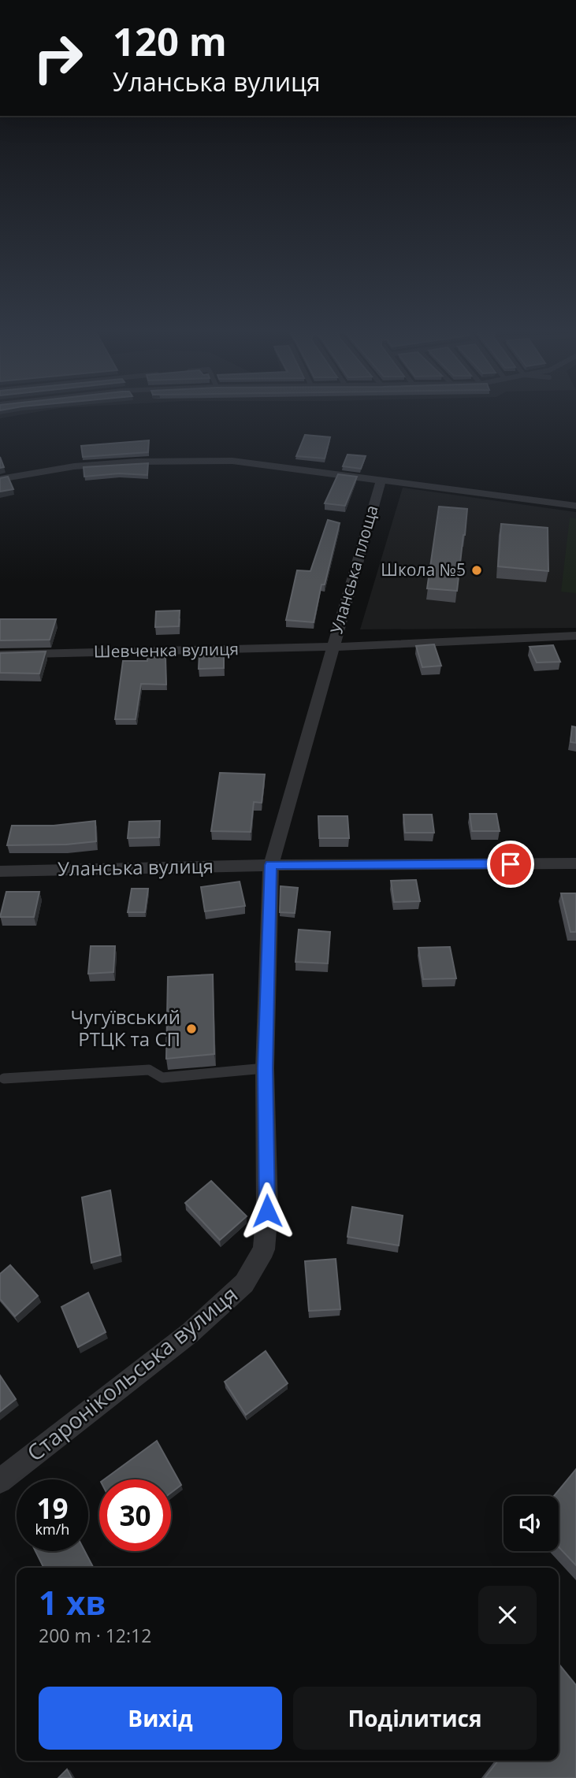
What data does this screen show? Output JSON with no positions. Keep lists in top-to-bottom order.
{
  "streets": {
    "street": [
      "Уланська площа",
      "Шевченка вулиця",
      "Уланська вулиця",
      "Старонікольська вулиця"
    ]
  },
  "crossings": [
    ["Уланська площа", "Шевченка вулиця"],
    ["Уланська вулиця", "Старонікольська вулиця"]
  ],
  "places": ["Школа №5", "Чугуївський РТЦК та СП"],
  "page": {
    "turn": ["120 m", "Уланська вулиця"],
    "speed": "19 km/h",
    "limit": "30",
    "heading": ["1 хв", "200 m · 12:12"],
    "buttons": ["Вихід", "Поділитися"]
  }
}
